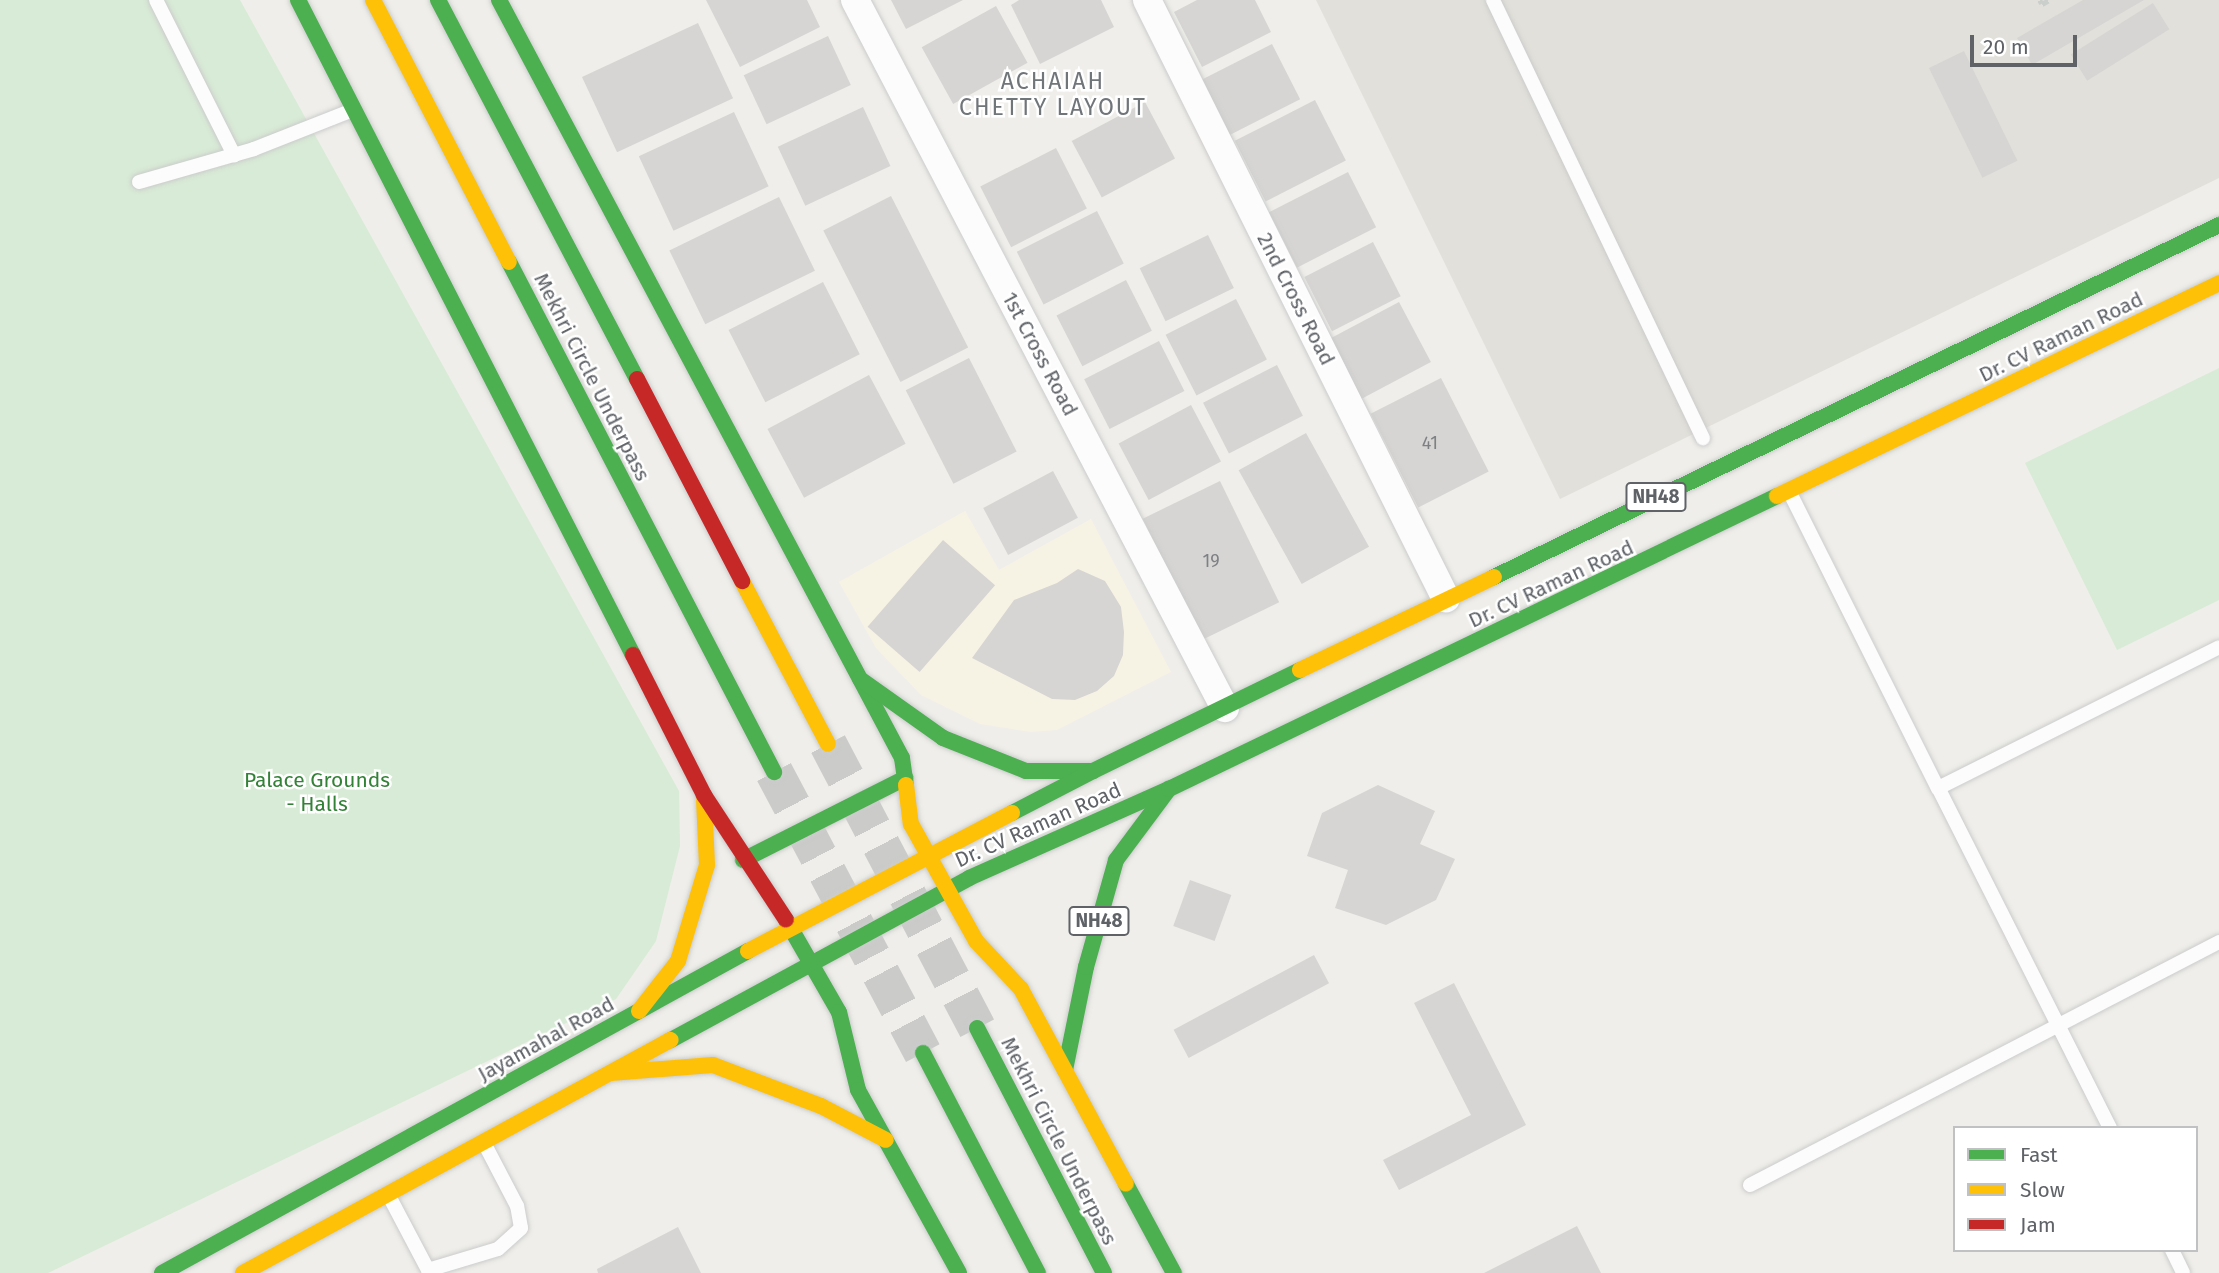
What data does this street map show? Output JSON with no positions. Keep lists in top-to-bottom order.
{
  "streets": {
    "main road": [
      "Dr. CV Raman Road",
      "Mekhri Circle Underpass",
      "NH48",
      "Jayamahal Road"
    ],
    "street": ["2nd Cross Road", "1st Cross Road"]
  },
  "crossings": [
    ["2nd Cross Road", "Dr. CV Raman Road"],
    ["Dr. CV Raman Road", "1st Cross Road"],
    ["Dr. CV Raman Road", "NH48"],
    ["Dr. CV Raman Road", "Jayamahal Road"]
  ],
  "districts": ["ACHAIAH CHETTY LAYOUT"],
  "parks": ["Palace Grounds - Halls"],
  "house_numbers": ["41", "19"],
  "legend": ["Fast", "Slow", "Jam"],
  "scale_bar": "20 m"
}
